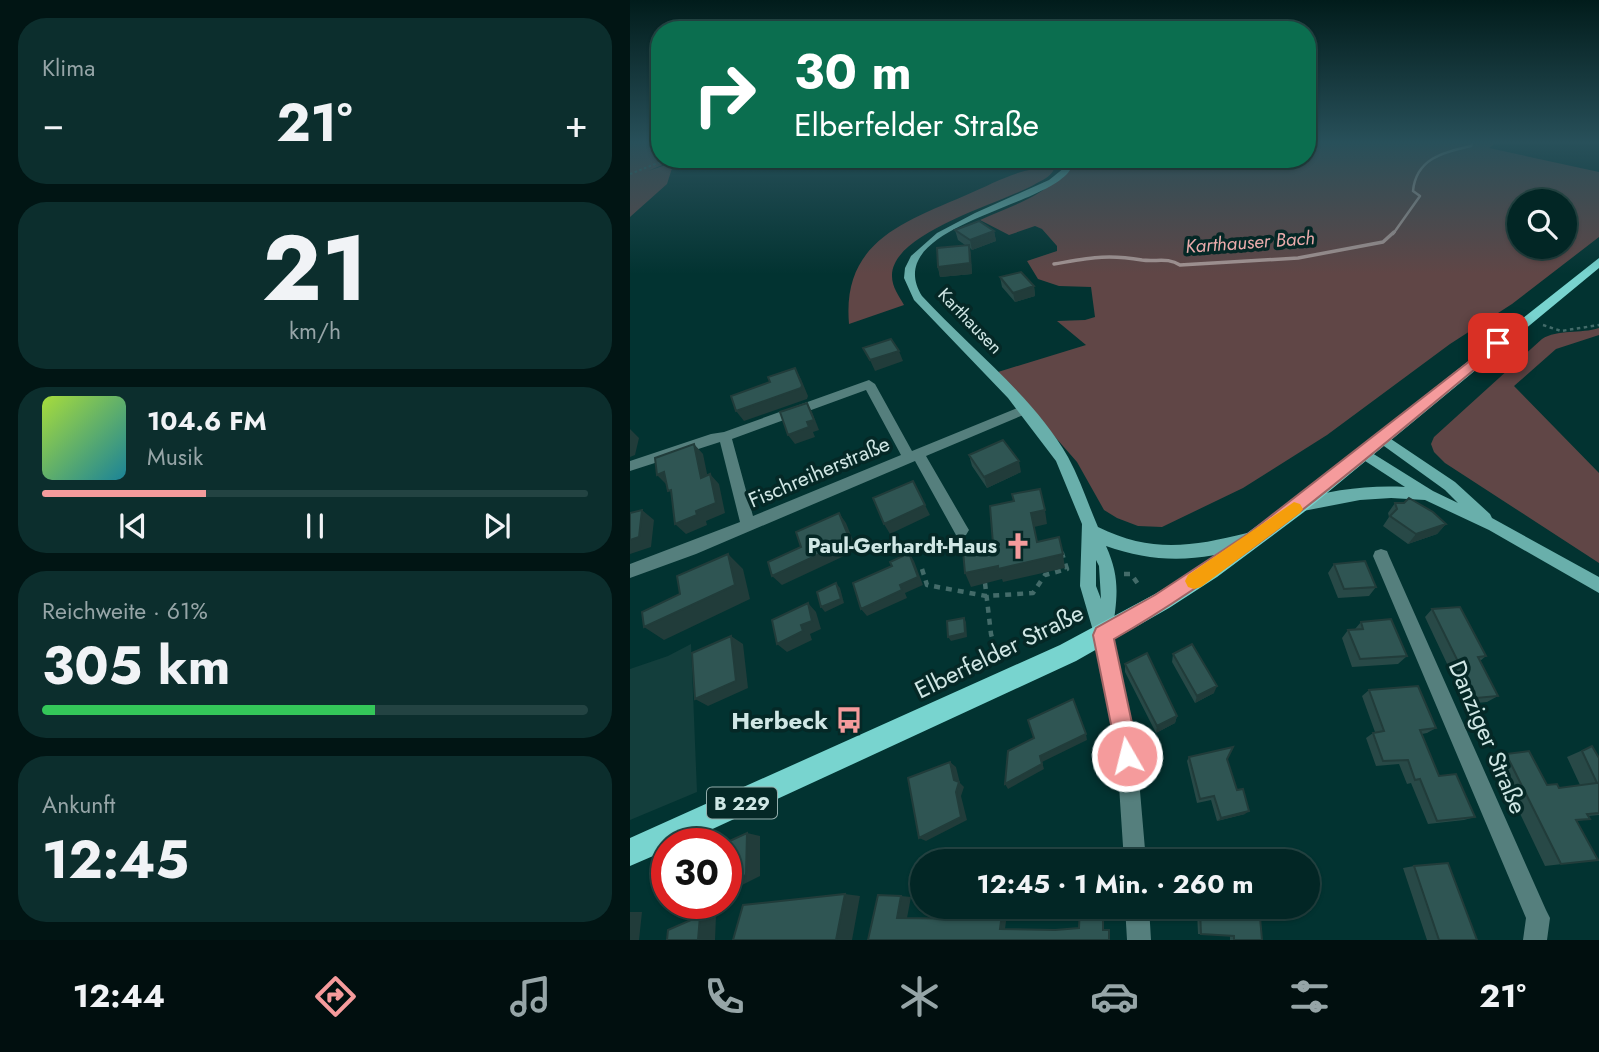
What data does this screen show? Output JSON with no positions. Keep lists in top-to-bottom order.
{
  "streets": {
    "main road": ["Karthausen", "Elberfelder Straße", "B 229"],
    "street": ["Fischreiherstraße", "Danziger Straße"]
  },
  "crossings": [
    ["Karthausen", "Fischreiherstraße"],
    ["Karthausen", "Elberfelder Straße"],
    ["Elberfelder Straße", "B 229"]
  ],
  "water": ["Karthauser Bach"],
  "places": {
    "church": ["Paul-Gerhardt-Haus"],
    "bus stop": ["Herbeck"]
  },
  "page": {
    "tile": [
      "Klima",
      ["21", "km/h"],
      ["Reichweite · 61%", "305 km"],
      ["Ankunft", "12:45"]
    ],
    "turn": ["30 m", "Elberfelder Straße"],
    "heat": ["−", "21°", "+"],
    "song": ["104.6 FM", "Musik"],
    "limit": "30",
    "trip": "12:45 · 1 Min. · 260 m",
    "tabs": ["12:44", "21°"]
  }
}
